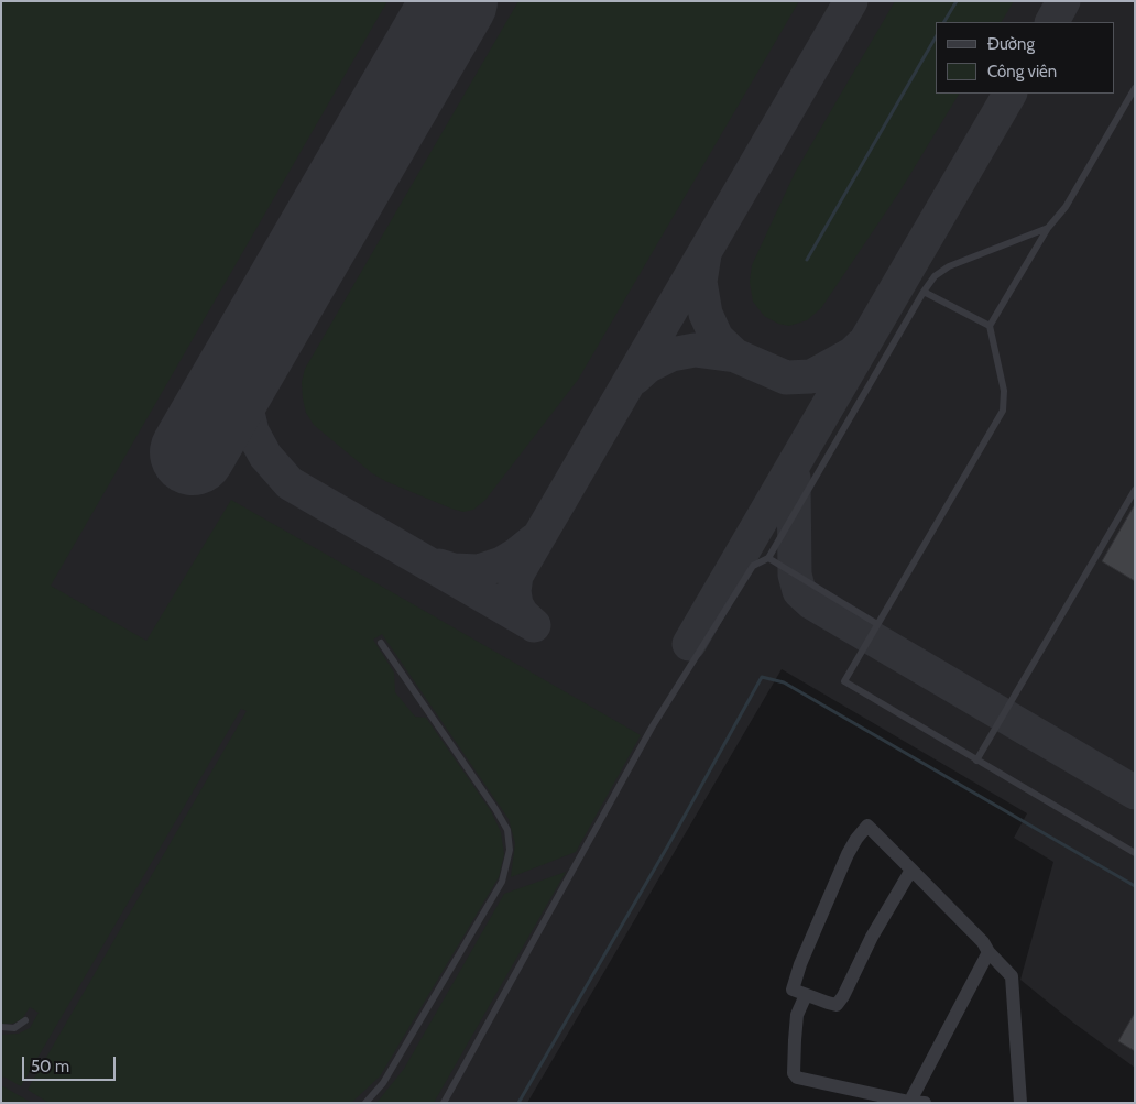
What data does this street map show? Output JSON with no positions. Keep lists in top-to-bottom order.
{
  "legend": ["Đường", "Công viên"],
  "scale_bar": "50 m"
}
